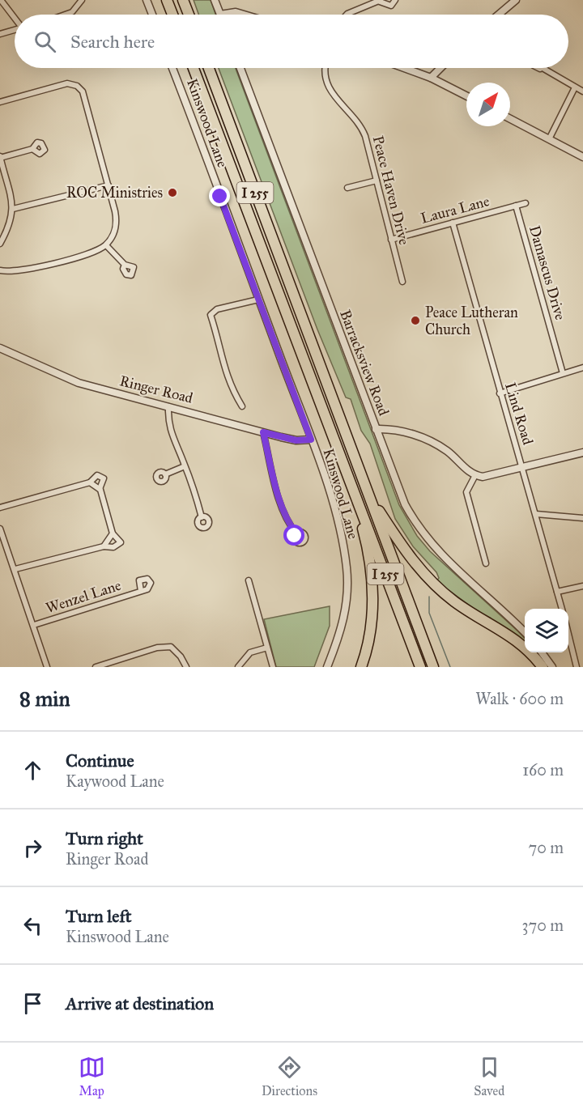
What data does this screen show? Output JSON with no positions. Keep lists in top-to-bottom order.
{
  "streets": {
    "highway": ["I 255"],
    "street": [
      "Kinswood Lane",
      "Peace Haven Drive",
      "Laura Lane",
      "Damascus Drive",
      "Barracksview Road",
      "Ringer Road",
      "Lind Road",
      "Wenzel Lane"
    ]
  },
  "crossings": [
    ["Kinswood Lane", "Ringer Road"],
    ["Peace Haven Drive", "Laura Lane"],
    ["Laura Lane", "Damascus Drive"],
    ["Laura Lane", "Lind Road"]
  ],
  "places": ["ROC Ministries", "Peace Lutheran Church"],
  "north": "top right",
  "page": {
    "search": "Search here",
    "heading": ["8 min", "Walk · 600 m"],
    "list": [
      ["Continue", "Kaywood Lane", "160 m"],
      ["Turn right", "Ringer Road", "70 m"],
      ["Turn left", "Kinswood Lane", "370 m"],
      "Arrive at destination"
    ],
    "nav": ["Map", "Directions", "Saved"]
  }
}
